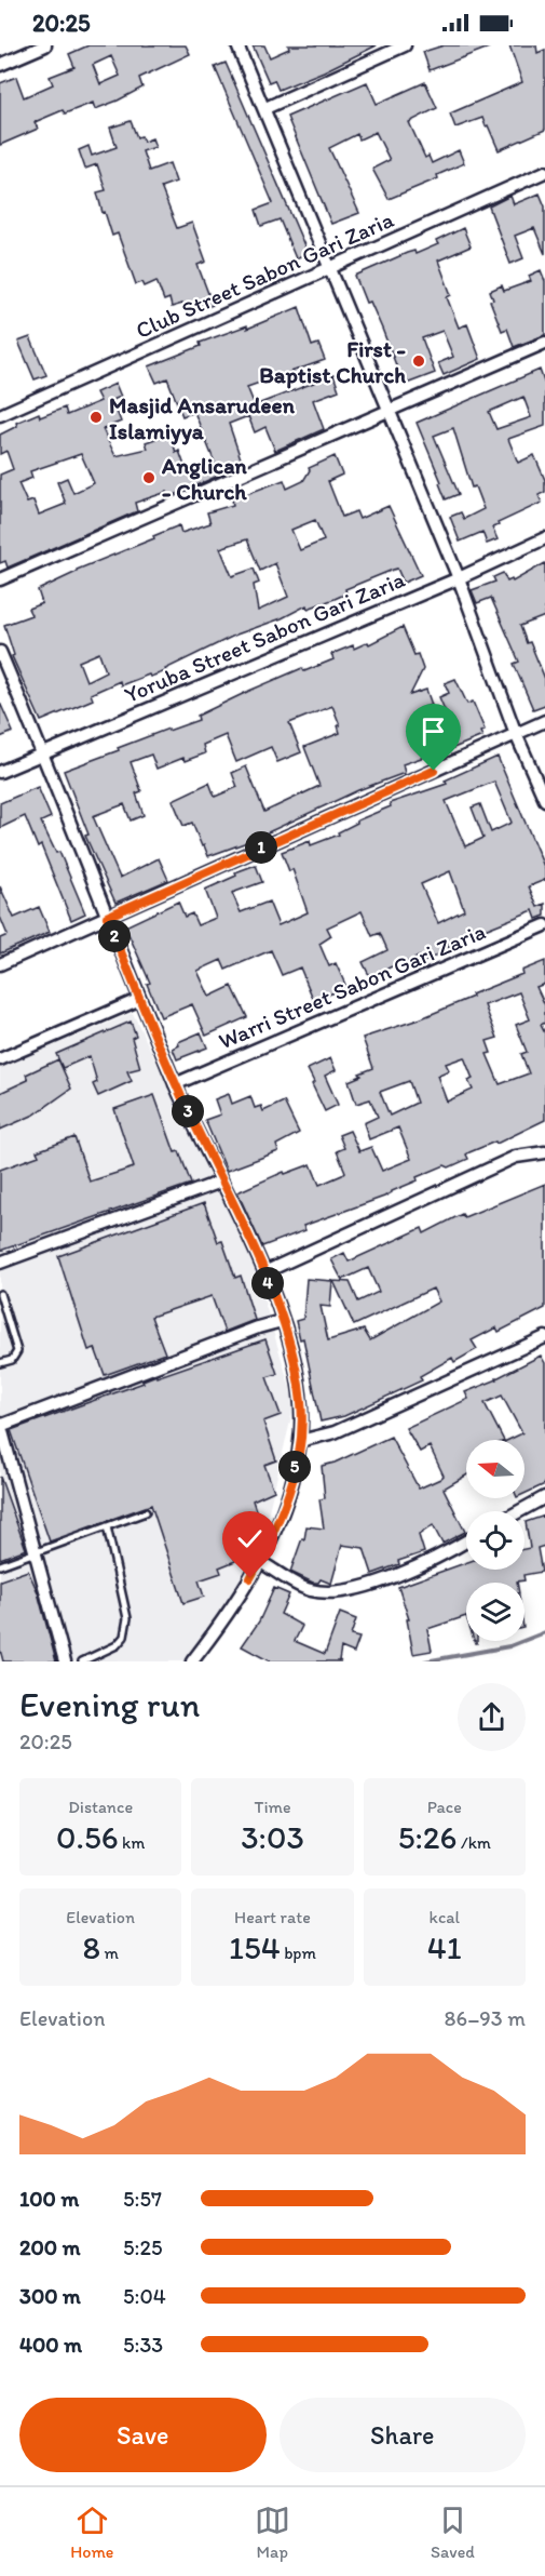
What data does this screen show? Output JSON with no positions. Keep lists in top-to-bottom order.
{
  "streets": {
    "street": ["Club Street Sabon Gari Zaria", "Yoruba Street Sabon Gari Zaria", "Warri Street Sabon Gari Zaria"]
  },
  "places": ["First - Baptist Church", "Masjid Ansarudeen Islamiyya", "Anglican - Church"],
  "north": "left",
  "page": {
    "status": "20:25",
    "pins": [
      "1",
      "2",
      "3",
      "4",
      "5"
    ],
    "heading": ["Evening run", "20:25"],
    "stats": [
      ["Distance", "0.56 km"],
      ["Time", "3:03"],
      ["Pace", "5:26 /km"],
      ["Elevation", "8 m"],
      ["Heart rate", "154 bpm"],
      ["kcal", "41"]
    ],
    "chart": ["Elevation", "86–93 m"],
    "list": [
      {
        "name": "100 m",
        "note": "5:57"
      },
      {
        "name": "200 m",
        "note": "5:25"
      },
      {
        "name": "300 m",
        "note": "5:04"
      },
      {
        "name": "400 m",
        "note": "5:33"
      }
    ],
    "buttons": ["Save", "Share"],
    "tabs": ["Home", "Map", "Saved"]
  }
}
